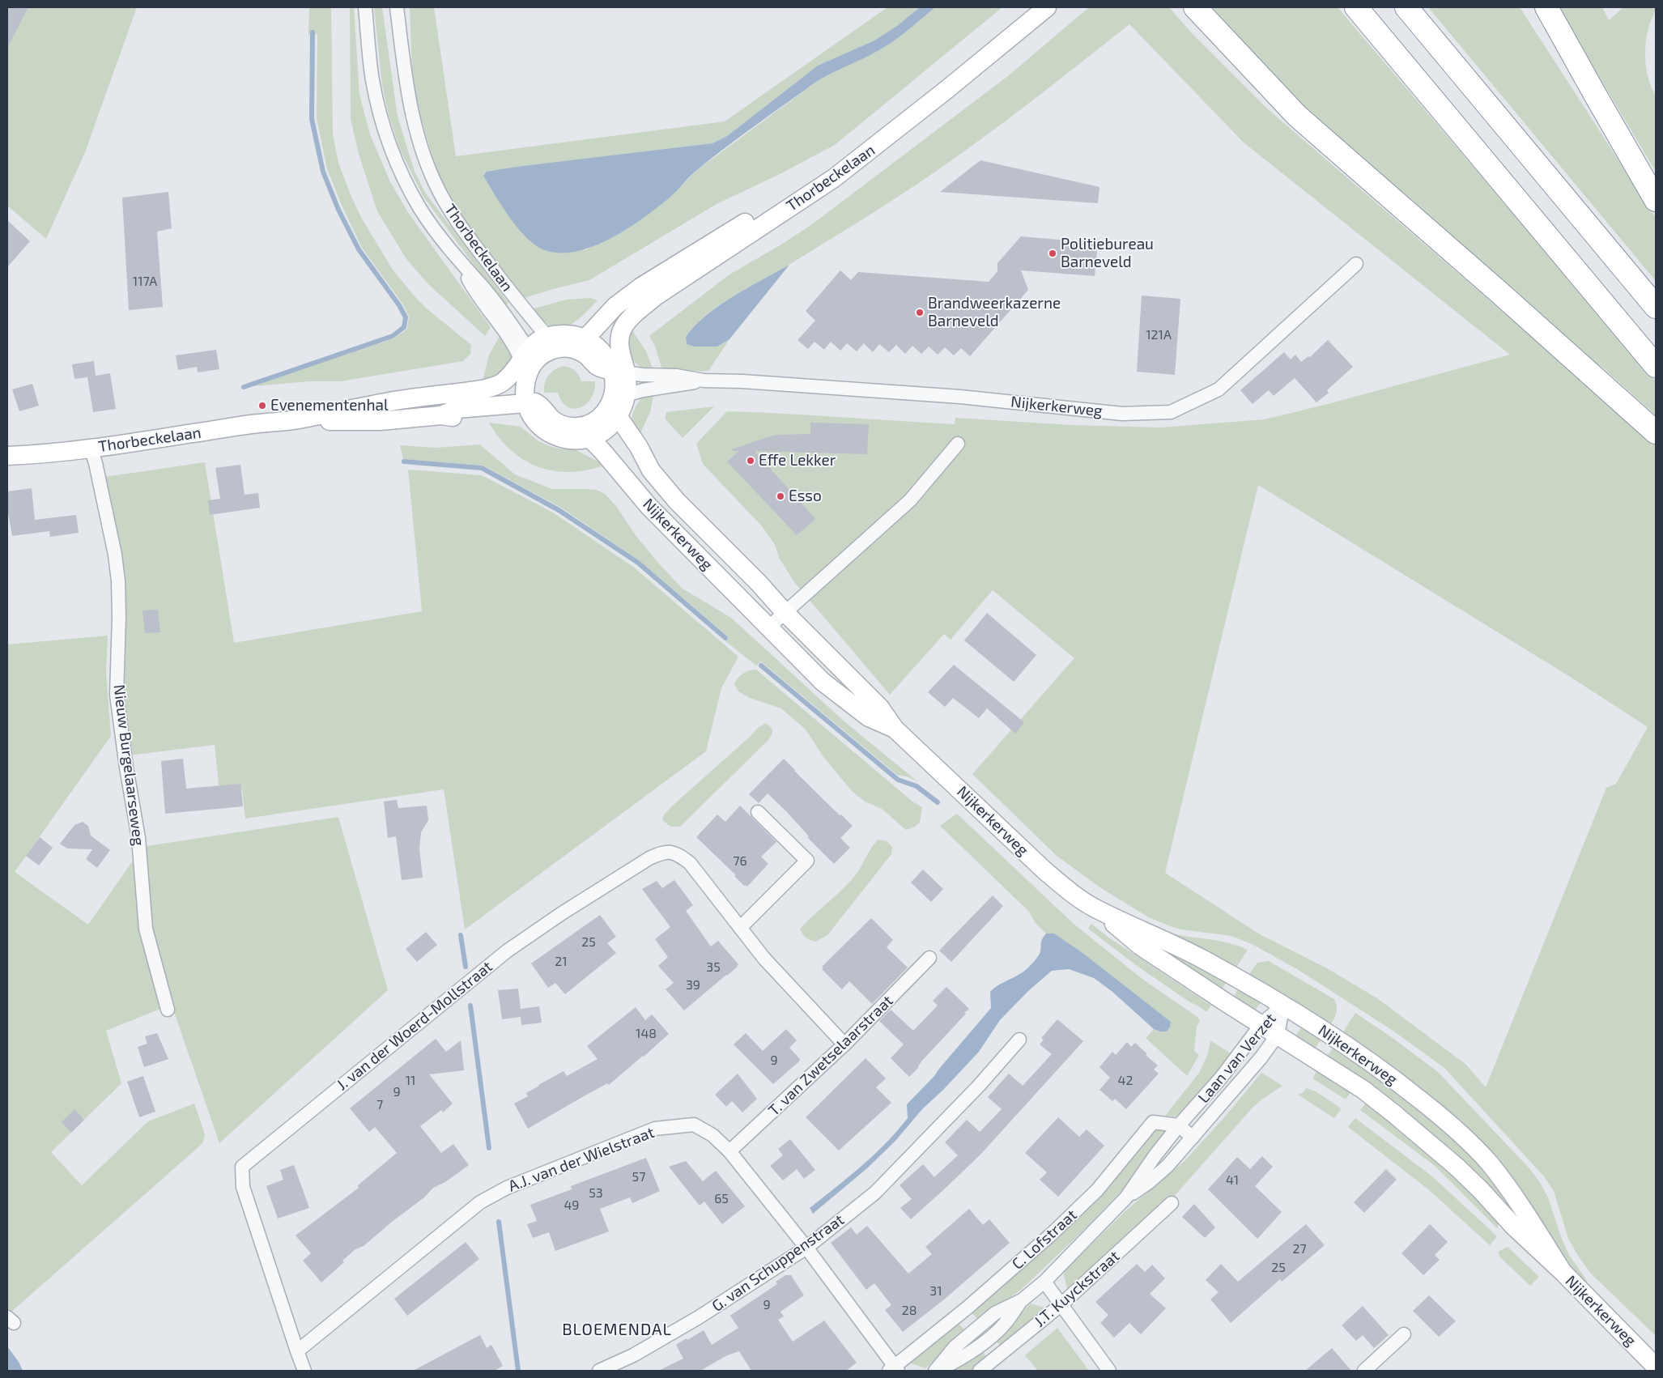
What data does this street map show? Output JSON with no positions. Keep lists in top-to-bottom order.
{
  "streets": {
    "street": [
      "Thorbeckelaan",
      "Nijkerkerweg",
      "Nieuw Burgelaarseweg",
      "J. van der Woerd-Mollstraat",
      "T. van Zwetselaarstraat",
      "Laan van Verzet",
      "A.J. van der Wielstraat",
      "C. Lofstraat",
      "G. van Schuppenstraat",
      "J.T. Kuyckstraat"
    ]
  },
  "crossings": [
    ["Thorbeckelaan", "Nijkerkerweg"],
    ["Thorbeckelaan", "Nieuw Burgelaarseweg"],
    ["Nijkerkerweg", "Laan van Verzet"],
    ["J. van der Woerd-Mollstraat", "T. van Zwetselaarstraat"],
    ["J. van der Woerd-Mollstraat", "A.J. van der Wielstraat"],
    ["T. van Zwetselaarstraat", "A.J. van der Wielstraat"],
    ["Laan van Verzet", "C. Lofstraat"],
    ["A.J. van der Wielstraat", "C. Lofstraat"],
    ["A.J. van der Wielstraat", "G. van Schuppenstraat"]
  ],
  "districts": ["BLOEMENDAL"],
  "places": [
    "Politiebureau Barneveld",
    "Brandweerkazerne Barneveld",
    "Evenementenhal",
    "Effe Lekker",
    "Esso"
  ],
  "house_numbers": [
    "117A",
    "121A",
    "76",
    "25",
    "21",
    "35",
    "39",
    "148",
    "9",
    "11",
    "42",
    "9",
    "7",
    "57",
    "41",
    "53",
    "65",
    "49",
    "27",
    "25",
    "31",
    "9",
    "28"
  ]
}
